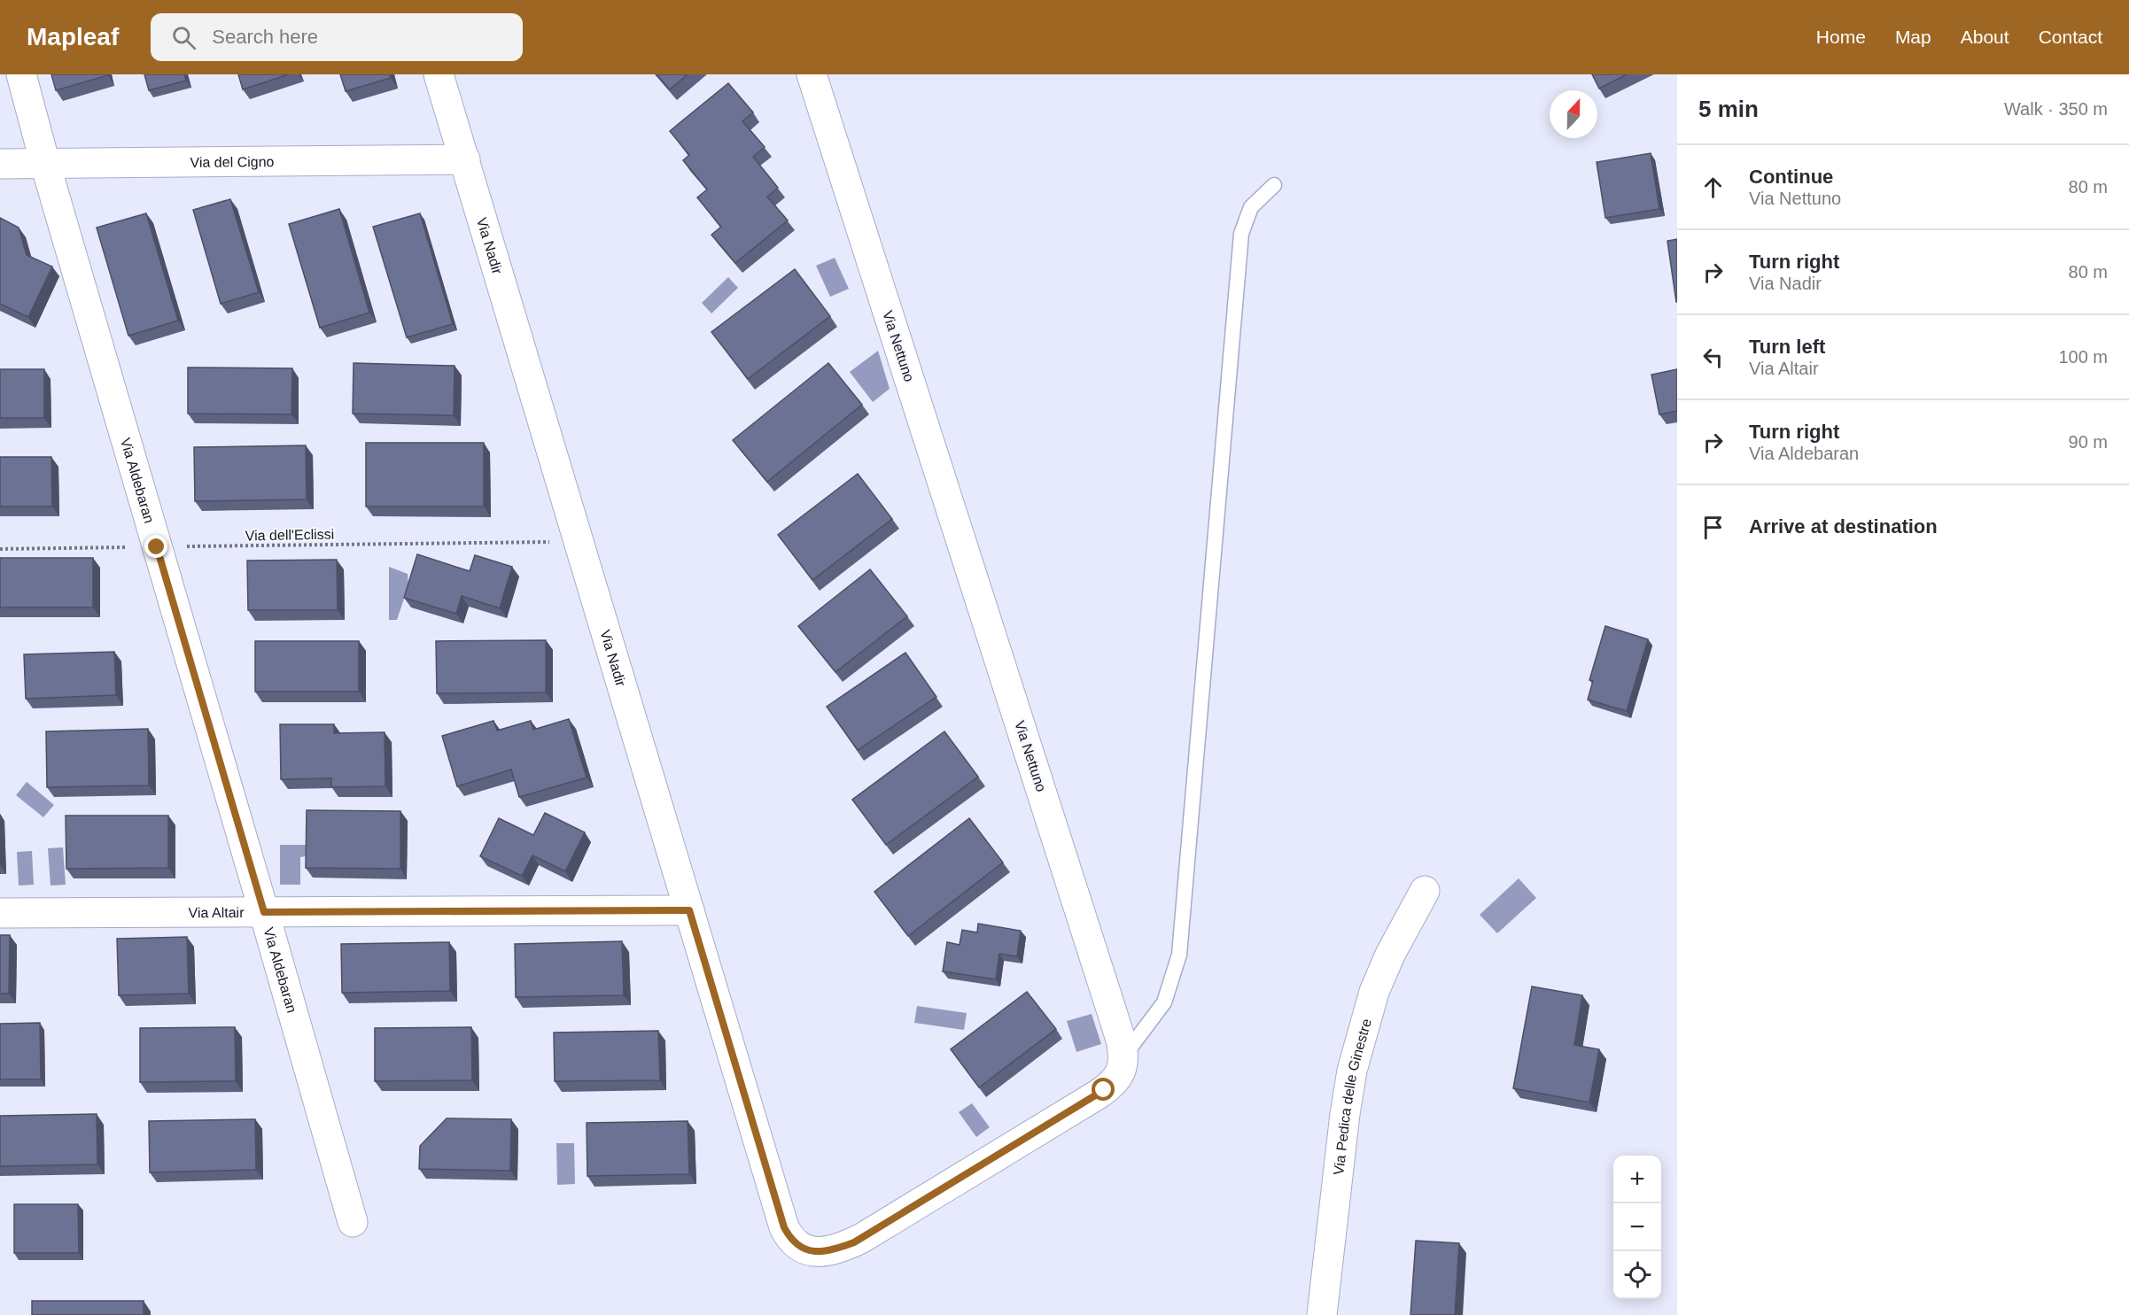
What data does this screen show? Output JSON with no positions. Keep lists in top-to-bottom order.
{
  "streets": {
    "street": [
      "Via del Cigno",
      "Via Nadir",
      "Via Nettuno",
      "Via Aldebaran",
      "Via Altair",
      "Via Pedica delle Ginestre"
    ],
    "path": ["Via dell'Eclissi"]
  },
  "crossings": [
    ["Via del Cigno", "Via Nadir"],
    ["Via del Cigno", "Via Aldebaran"],
    ["Via Nadir", "Via Nettuno"],
    ["Via Nadir", "Via dell'Eclissi"],
    ["Via Nadir", "Via Altair"],
    ["Via Aldebaran", "Via dell'Eclissi"],
    ["Via Aldebaran", "Via Altair"]
  ],
  "north": "top",
  "page": {
    "header": "Mapleaf",
    "search": "Search here",
    "nav": [
      "Home",
      "Map",
      "About",
      "Contact"
    ],
    "heading": ["5 min", "Walk · 350 m"],
    "list": [
      ["Continue", "Via Nettuno", "80 m"],
      ["Turn right", "Via Nadir", "80 m"],
      ["Turn left", "Via Altair", "100 m"],
      ["Turn right", "Via Aldebaran", "90 m"],
      "Arrive at destination"
    ],
    "map_buttons": ["+", "−"]
  }
}
